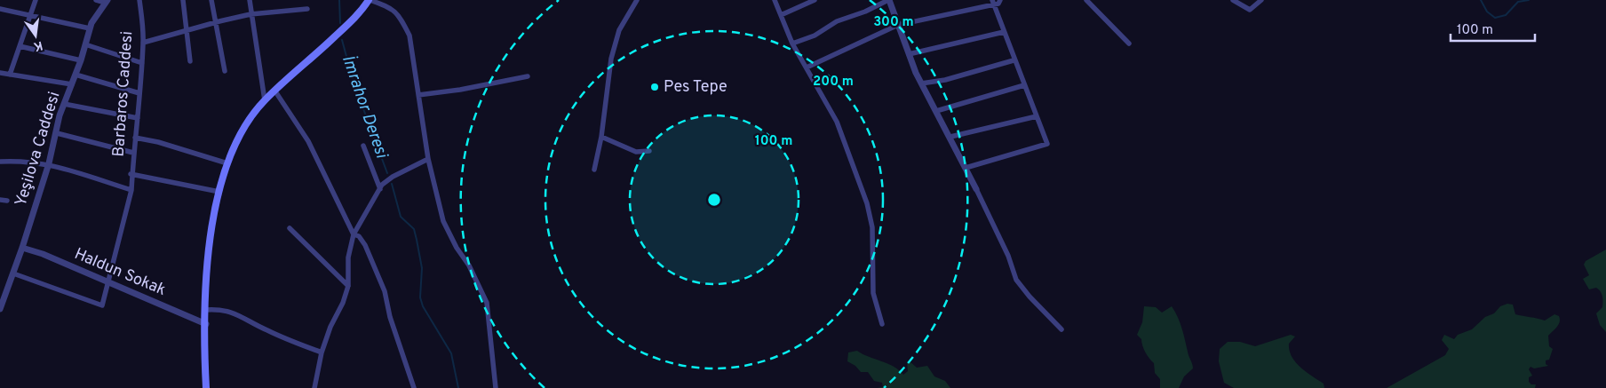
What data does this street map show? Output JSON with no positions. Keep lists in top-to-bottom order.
{
  "streets": {
    "street": ["Barbaros Caddesi", "Yeşilova Caddesi", "Haldun Sokak"]
  },
  "crossings": [
    ["Barbaros Caddesi", "Yeşilova Caddesi"],
    ["Barbaros Caddesi", "Haldun Sokak"],
    ["Yeşilova Caddesi", "Haldun Sokak"]
  ],
  "water": ["İmrahor Deresi"],
  "places": ["Pes Tepe"],
  "scale_bar": "100 m",
  "north": "bottom",
  "rings": ["300 m", "200 m", "100 m"]
}
